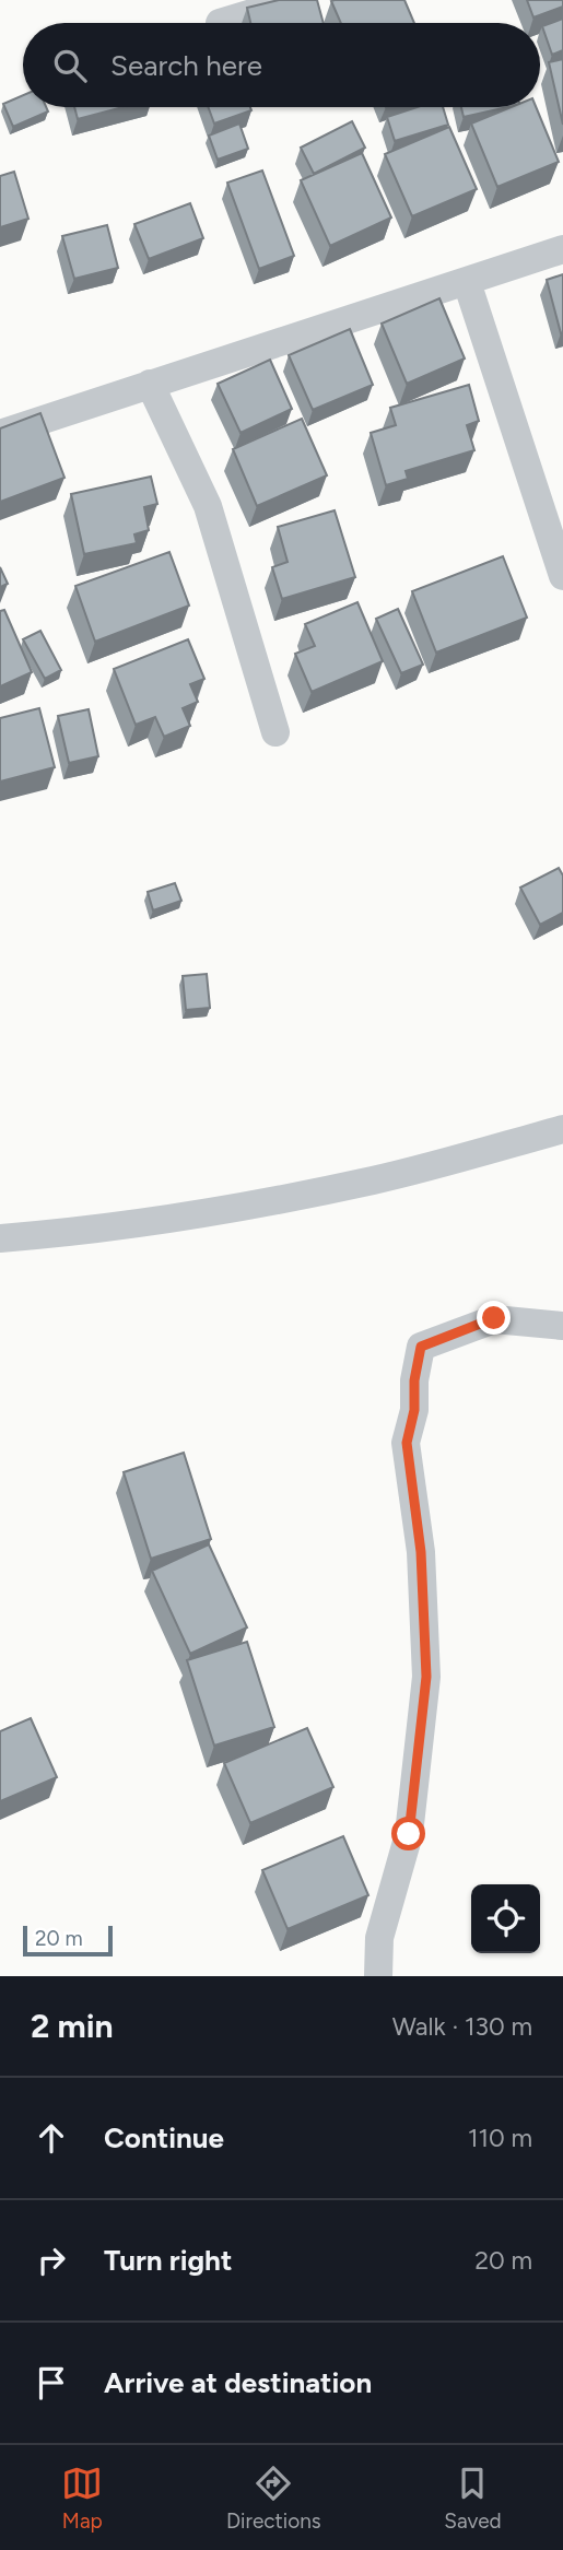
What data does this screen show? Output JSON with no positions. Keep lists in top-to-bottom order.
{
  "scale_bar": "20 m",
  "page": {
    "search": "Search here",
    "scale": "20 m",
    "heading": ["2 min", "Walk · 130 m"],
    "list": [
      ["Continue", "110 m"],
      ["Turn right", "20 m"],
      "Arrive at destination"
    ],
    "nav": ["Map", "Directions", "Saved"]
  }
}
